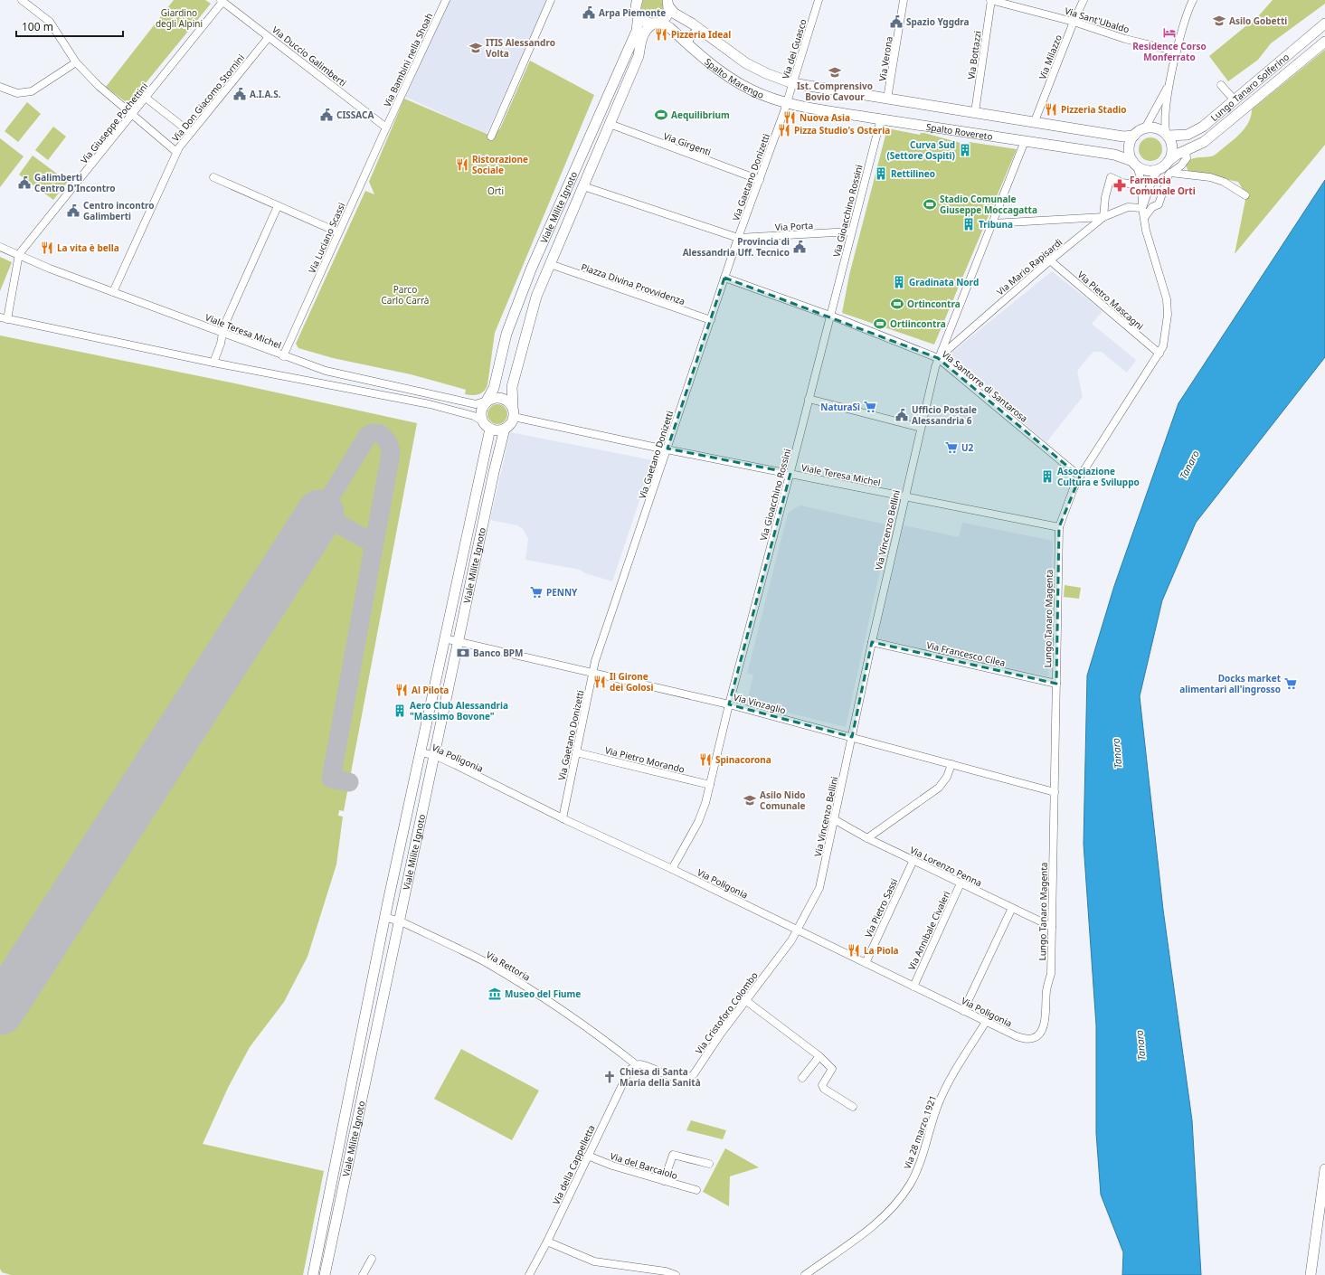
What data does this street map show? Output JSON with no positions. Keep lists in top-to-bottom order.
{
  "streets": {
    "main road": [
      "Spalto Marengo",
      "Lungo Tanaro Solferino",
      "Spalto Rovereto",
      "Viale Milite Ignoto"
    ],
    "street": [
      "Via Sant'Ubaldo",
      "Via dei Guasco",
      "Via Bottazzi",
      "Via Duccio Galimberti",
      "Via Milazzo",
      "Via Verona",
      "Via Bambini nella Shoah",
      "Via Don Giacomo Stornini",
      "Via Giuseppe Pochettini",
      "Via Girgenti",
      "Via Gaetano Donizetti",
      "Via Gioacchino Rossini",
      "Via Porta",
      "Via Luciano Scassi",
      "Via Mario Rapisardi",
      "Piazza Divina Provvidenza",
      "Via Pietro Mascagni",
      "Viale Teresa Michel",
      "Via Santorre di Santarosa",
      "Via Vincenzo Bellini",
      "Lungo Tanaro Magenta",
      "Via Francesco Cilea",
      "Via Vinzaglio",
      "Via Poligonia",
      "Via Pietro Morando",
      "Via Lorenzo Penna",
      "Via Pietro Sassi",
      "Via Annibale Civaleri",
      "Via Rettoria",
      "Via Cristoforo Colombo",
      "Via 28 marzo 1921",
      "Via della Cappelletta",
      "Via del Barcaiolo"
    ]
  },
  "crossings": [
    ["Via Sant'Ubaldo", "Via Bottazzi"],
    ["Via Sant'Ubaldo", "Via Milazzo"],
    ["Via dei Guasco", "Spalto Marengo"],
    ["Via dei Guasco", "Spalto Rovereto"],
    ["Via dei Guasco", "Via Gaetano Donizetti"],
    ["Via Duccio Galimberti", "Via Bambini nella Shoah"],
    ["Via Duccio Galimberti", "Via Don Giacomo Stornini"],
    ["Via Duccio Galimberti", "Via Giuseppe Pochettini"],
    ["Via Duccio Galimberti", "Via Luciano Scassi"],
    ["Via Bambini nella Shoah", "Via Luciano Scassi"],
    ["Spalto Marengo", "Spalto Rovereto"],
    ["Spalto Marengo", "Via Gaetano Donizetti"],
    ["Spalto Marengo", "Viale Milite Ignoto"],
    ["Lungo Tanaro Solferino", "Spalto Rovereto"],
    ["Lungo Tanaro Solferino", "Lungo Tanaro Magenta"],
    ["Via Don Giacomo Stornini", "Viale Teresa Michel"],
    ["Via Giuseppe Pochettini", "Viale Teresa Michel"],
    ["Spalto Rovereto", "Via Gaetano Donizetti"],
    ["Spalto Rovereto", "Via Gioacchino Rossini"],
    ["Spalto Rovereto", "Via Vincenzo Bellini"],
    ["Spalto Rovereto", "Lungo Tanaro Magenta"],
    ["Via Girgenti", "Via Gaetano Donizetti"],
    ["Via Girgenti", "Viale Milite Ignoto"],
    ["Via Gaetano Donizetti", "Via Porta"],
    ["Via Gaetano Donizetti", "Piazza Divina Provvidenza"],
    ["Via Gaetano Donizetti", "Viale Teresa Michel"],
    ["Via Gaetano Donizetti", "Via Santorre di Santarosa"],
    ["Via Gaetano Donizetti", "Via Vinzaglio"],
    ["Via Gaetano Donizetti", "Via Poligonia"],
    ["Via Gaetano Donizetti", "Via Pietro Morando"],
    ["Viale Milite Ignoto", "Piazza Divina Provvidenza"],
    ["Viale Milite Ignoto", "Viale Teresa Michel"],
    ["Viale Milite Ignoto", "Via Vinzaglio"],
    ["Viale Milite Ignoto", "Via Poligonia"],
    ["Viale Milite Ignoto", "Via Rettoria"],
    ["Via Gioacchino Rossini", "Via Porta"],
    ["Via Gioacchino Rossini", "Viale Teresa Michel"],
    ["Via Gioacchino Rossini", "Via Santorre di Santarosa"],
    ["Via Gioacchino Rossini", "Via Vinzaglio"],
    ["Via Gioacchino Rossini", "Via Poligonia"],
    ["Via Gioacchino Rossini", "Via Pietro Morando"],
    ["Via Luciano Scassi", "Viale Teresa Michel"],
    ["Via Mario Rapisardi", "Via Pietro Mascagni"],
    ["Via Mario Rapisardi", "Via Santorre di Santarosa"],
    ["Via Mario Rapisardi", "Via Vincenzo Bellini"],
    ["Via Mario Rapisardi", "Lungo Tanaro Magenta"],
    ["Via Pietro Mascagni", "Lungo Tanaro Magenta"],
    ["Viale Teresa Michel", "Via Vincenzo Bellini"],
    ["Viale Teresa Michel", "Lungo Tanaro Magenta"],
    ["Via Santorre di Santarosa", "Via Vincenzo Bellini"],
    ["Via Santorre di Santarosa", "Lungo Tanaro Magenta"],
    ["Via Vincenzo Bellini", "Via Francesco Cilea"],
    ["Via Vincenzo Bellini", "Via Vinzaglio"],
    ["Via Vincenzo Bellini", "Via Poligonia"],
    ["Via Vincenzo Bellini", "Via Lorenzo Penna"],
    ["Via Vincenzo Bellini", "Via Cristoforo Colombo"],
    ["Lungo Tanaro Magenta", "Via Francesco Cilea"],
    ["Lungo Tanaro Magenta", "Via Vinzaglio"],
    ["Lungo Tanaro Magenta", "Via Poligonia"],
    ["Lungo Tanaro Magenta", "Via Lorenzo Penna"],
    ["Via Poligonia", "Via Pietro Sassi"],
    ["Via Poligonia", "Via Annibale Civaleri"],
    ["Via Poligonia", "Via Cristoforo Colombo"],
    ["Via Poligonia", "Via 28 marzo 1921"],
    ["Via Lorenzo Penna", "Via Pietro Sassi"],
    ["Via Lorenzo Penna", "Via Annibale Civaleri"],
    ["Via Rettoria", "Via Cristoforo Colombo"],
    ["Via Rettoria", "Via della Cappelletta"],
    ["Via Cristoforo Colombo", "Via della Cappelletta"],
    ["Via della Cappelletta", "Via del Barcaiolo"]
  ],
  "water": ["Tanaro"],
  "parks": ["Giardino degli Alpini", "Orti", "Parco Carlo Carrà"],
  "places": {
    "public building": [
      "Arpa Piemonte",
      "Spazio Yggdra",
      "A.I.A.S.",
      "CISSACA",
      "Galimberti Centro D'Incontro",
      "Centro incontro Galimberti",
      "Provincia di Alessandria Uff. Tecnico",
      "Ufficio Postale Alessandria 6"
    ],
    "school or university": [
      "Asilo Gobetti",
      "ITIS Alessandro Volta",
      "Ist. Comprensivo Bovio Cavour",
      "Asilo Nido Comunale"
    ],
    "hotel": ["Residence Corso Monferrato"],
    "restaurant": [
      "Pizzeria Ideal",
      "Pizzeria Stadio",
      "Nuova Asia",
      "Pizza Studio's Osteria",
      "Ristorazione Sociale",
      "La vita è bella",
      "Il Girone dei Golosi",
      "Al Pilota",
      "Spinacorona",
      "La Piola"
    ],
    "sports": [
      "Aequilibrium",
      "Stadio Comunale Giuseppe Moccagatta",
      "Ortincontra",
      "Ortiincontra"
    ],
    "building": [
      "Curva Sud (Settore Ospiti)",
      "Rettilineo",
      "Tribuna",
      "Gradinata Nord",
      "Associazione Cultura e Sviluppo",
      "Aero Club Alessandria \"Massimo Bovone\""
    ],
    "pharmacy": ["Farmacia Comunale Orti"],
    "supermarket": [
      "NaturaSì",
      "U2",
      "PENNY",
      "Docks market alimentari all'ingrosso"
    ],
    "bank": ["Banco BPM"],
    "museum": ["Museo del Fiume"],
    "church": ["Chiesa di Santa Maria della Sanità"]
  },
  "scale_bar": "100 m"
}
